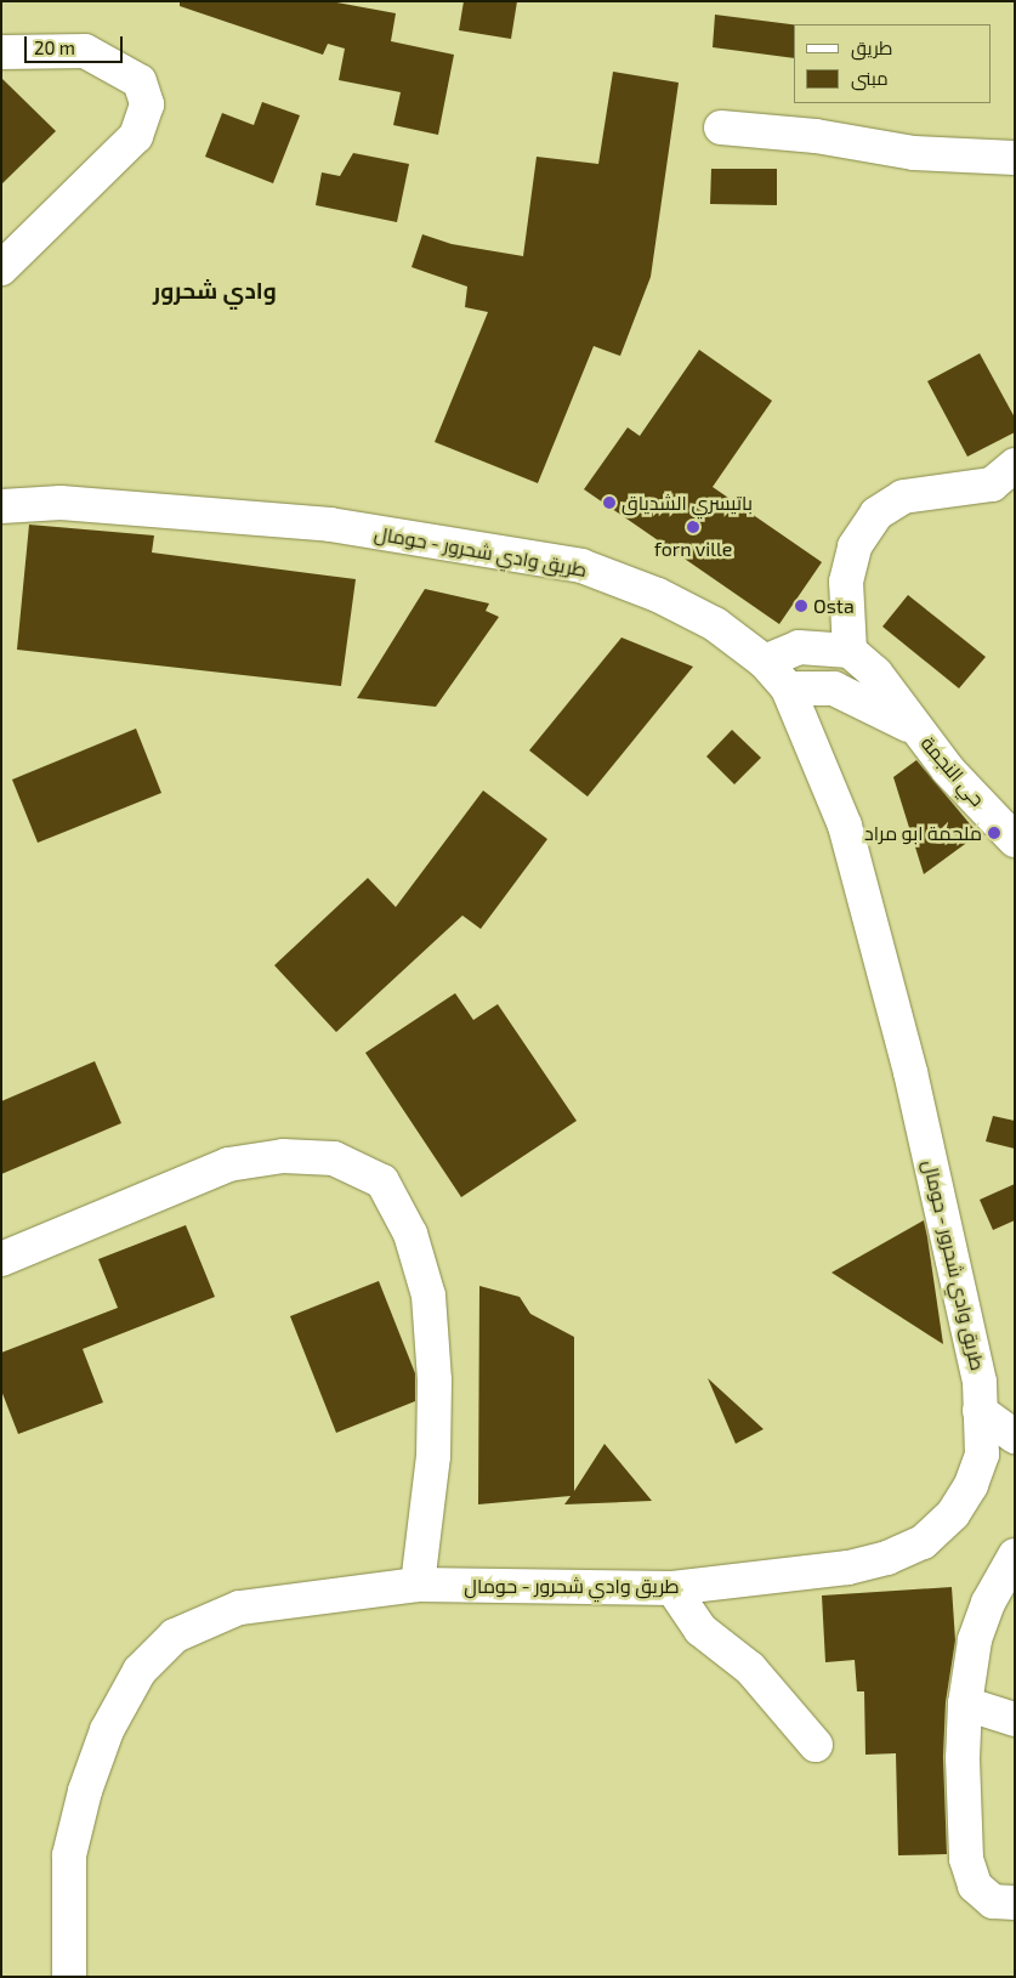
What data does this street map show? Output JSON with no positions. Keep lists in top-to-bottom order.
{
  "streets": {
    "street": ["طريق وادي شحرور - حومال", "حي النجمة"]
  },
  "districts": ["وادي شحرور"],
  "places": [
    "باتيسري الشدياق",
    "forn ville",
    "Osta",
    "ملحمة ابو مراد"
  ],
  "legend": ["طريق", "مبنى"],
  "scale_bar": "20 m"
}
